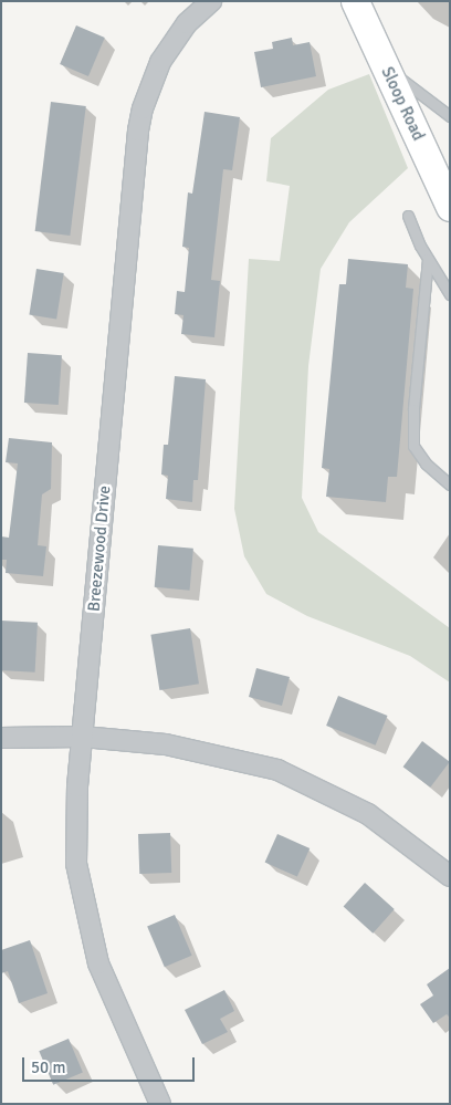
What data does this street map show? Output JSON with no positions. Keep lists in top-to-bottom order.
{
  "streets": {
    "street": ["Sloop Road", "Breezewood Drive"]
  },
  "scale_bar": "50 m"
}
